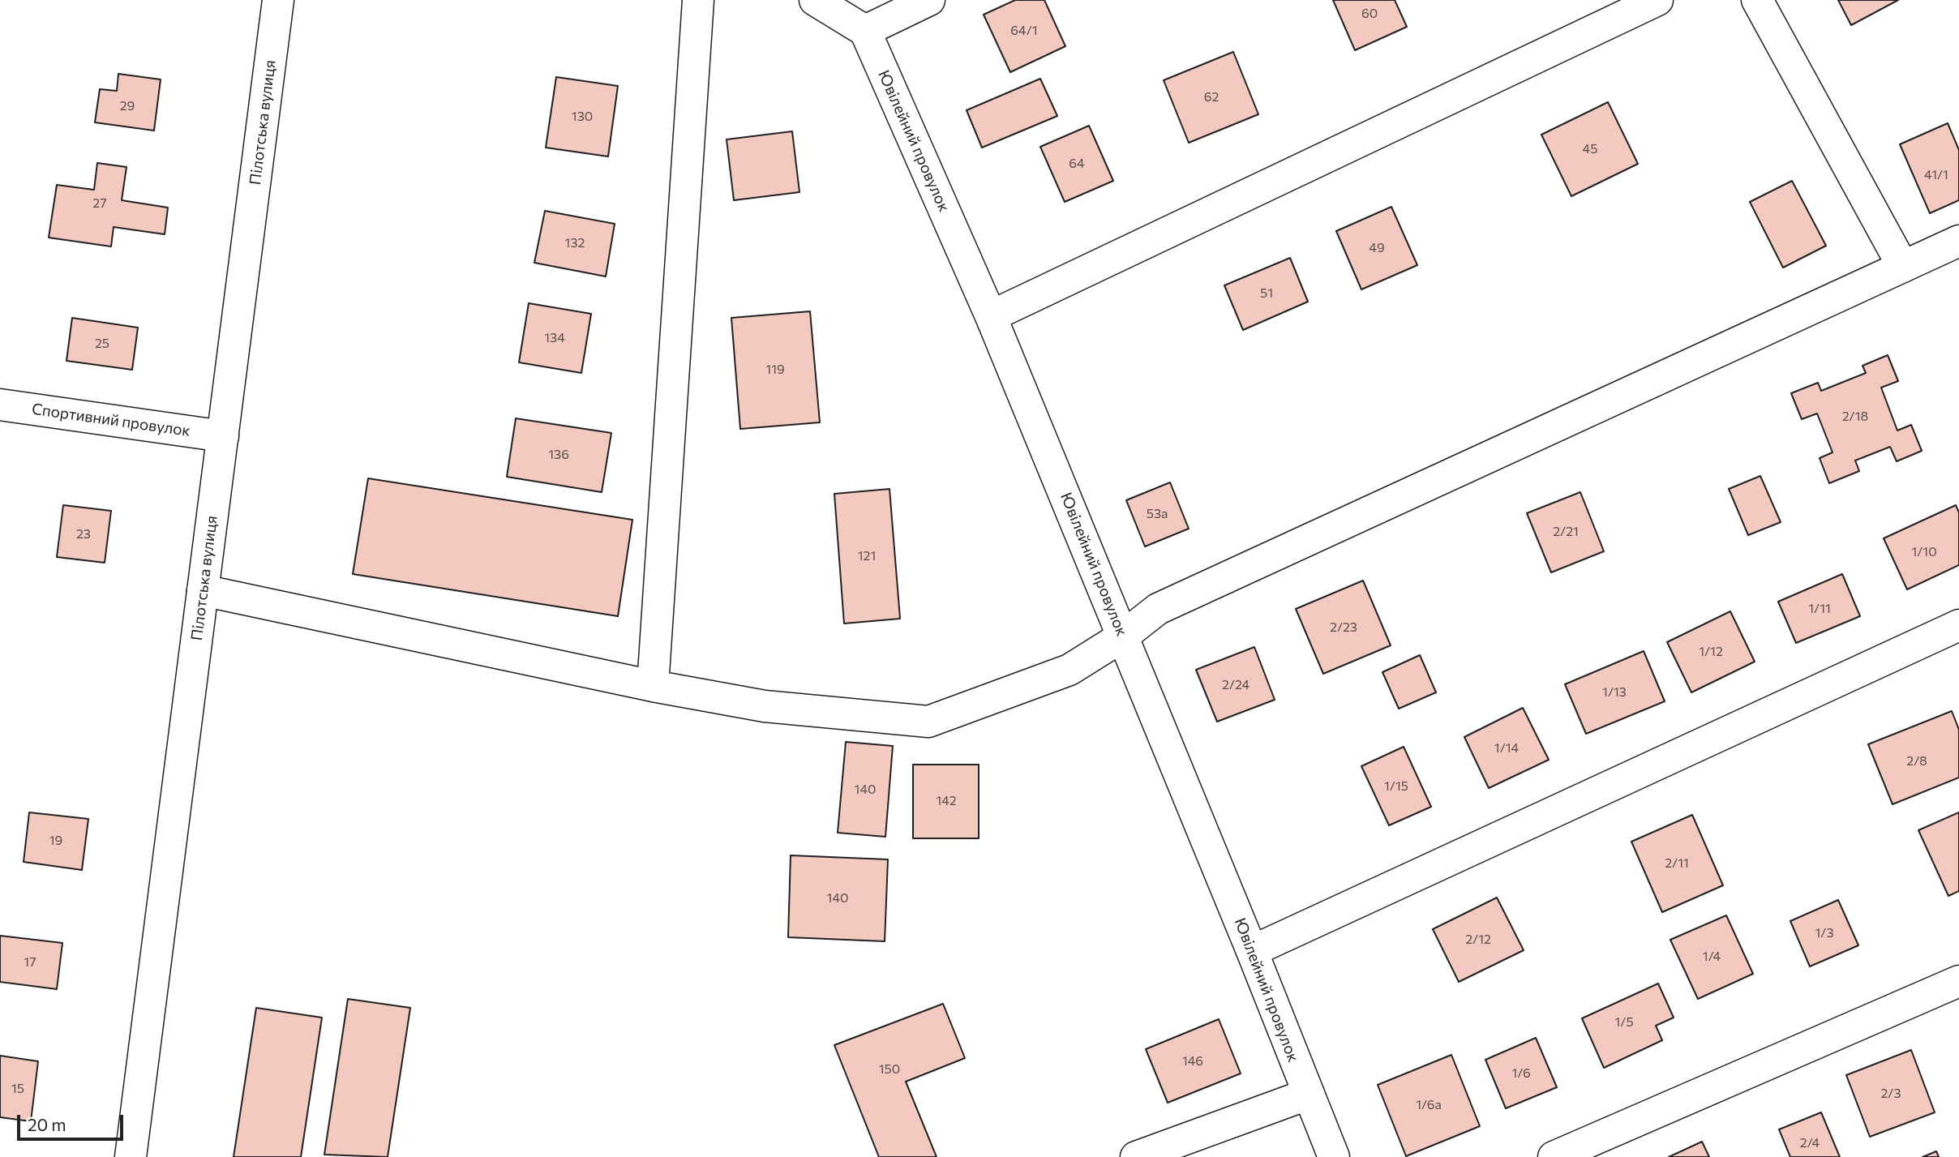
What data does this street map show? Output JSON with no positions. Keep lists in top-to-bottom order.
{
  "streets": {
    "street": ["Пілотська вулиця", "Ювілейний провулок", "Спортивний провулок"]
  },
  "crossings": [
    ["Пілотська вулиця", "Спортивний провулок"]
  ],
  "house_numbers": [
    "60",
    "64/1",
    "62",
    "29",
    "130",
    "45",
    "64",
    "41/1",
    "27",
    "132",
    "49",
    "51",
    "134",
    "25",
    "119",
    "2/18",
    "136",
    "53а",
    "2/21",
    "23",
    "1/10",
    "121",
    "1/11",
    "2/23",
    "1/12",
    "2/24",
    "1/13",
    "1/14",
    "2/8",
    "1/15",
    "140",
    "142",
    "19",
    "2/11",
    "140",
    "1/3",
    "2/12",
    "1/4",
    "17",
    "1/5",
    "146",
    "150",
    "1/6",
    "15",
    "2/3",
    "1/6а",
    "2/4"
  ],
  "scale_bar": "20 m"
}
